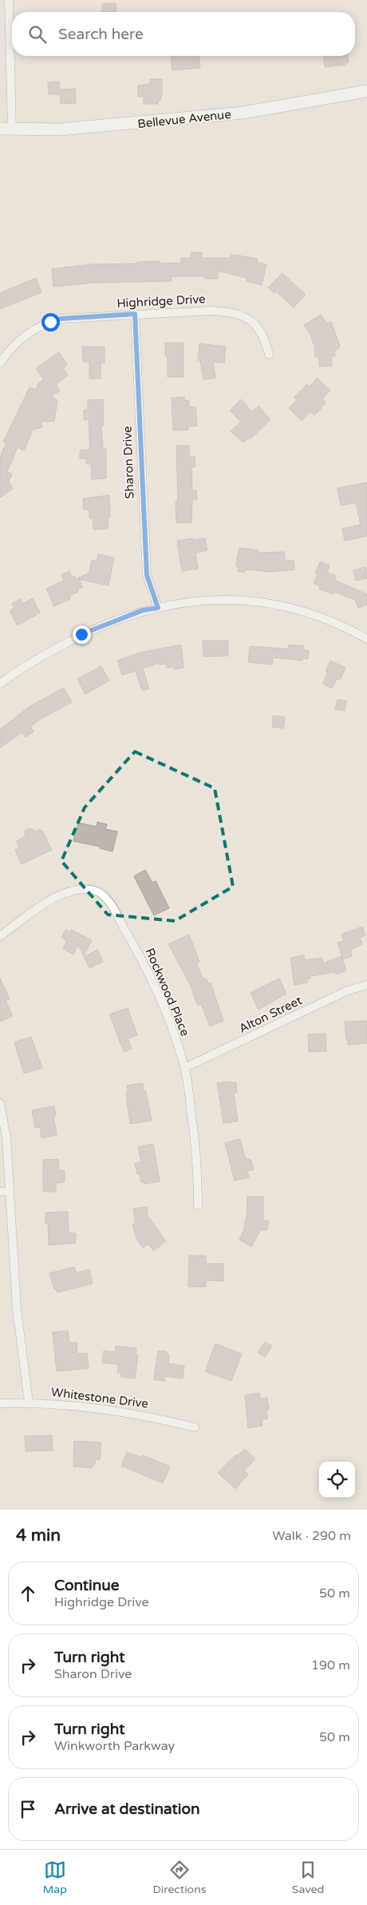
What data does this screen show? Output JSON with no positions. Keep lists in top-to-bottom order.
{
  "streets": {
    "street": [
      "Bellevue Avenue",
      "Highridge Drive",
      "Sharon Drive",
      "Rockwood Place",
      "Alton Street",
      "Whitestone Drive"
    ]
  },
  "crossings": [
    ["Highridge Drive", "Sharon Drive"],
    ["Rockwood Place", "Alton Street"]
  ],
  "page": {
    "search": "Search here",
    "heading": ["4 min", "Walk · 290 m"],
    "list": [
      ["Continue", "Highridge Drive", "50 m"],
      ["Turn right", "Sharon Drive", "190 m"],
      ["Turn right", "Winkworth Parkway", "50 m"],
      "Arrive at destination"
    ],
    "nav": ["Map", "Directions", "Saved"]
  }
}
